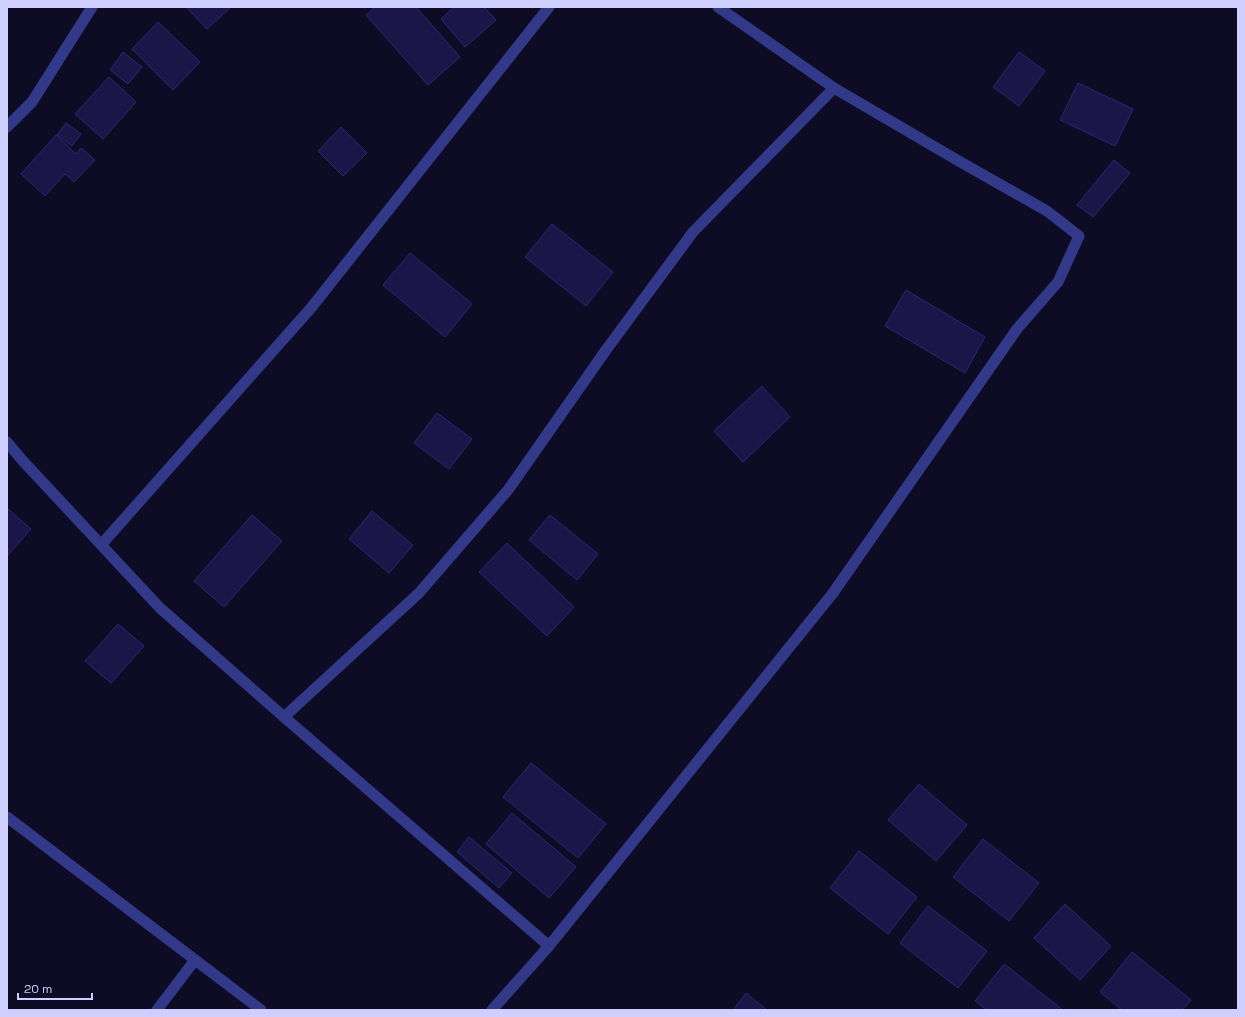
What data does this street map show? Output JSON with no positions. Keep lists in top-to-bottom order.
{
  "scale_bar": "20 m"
}
